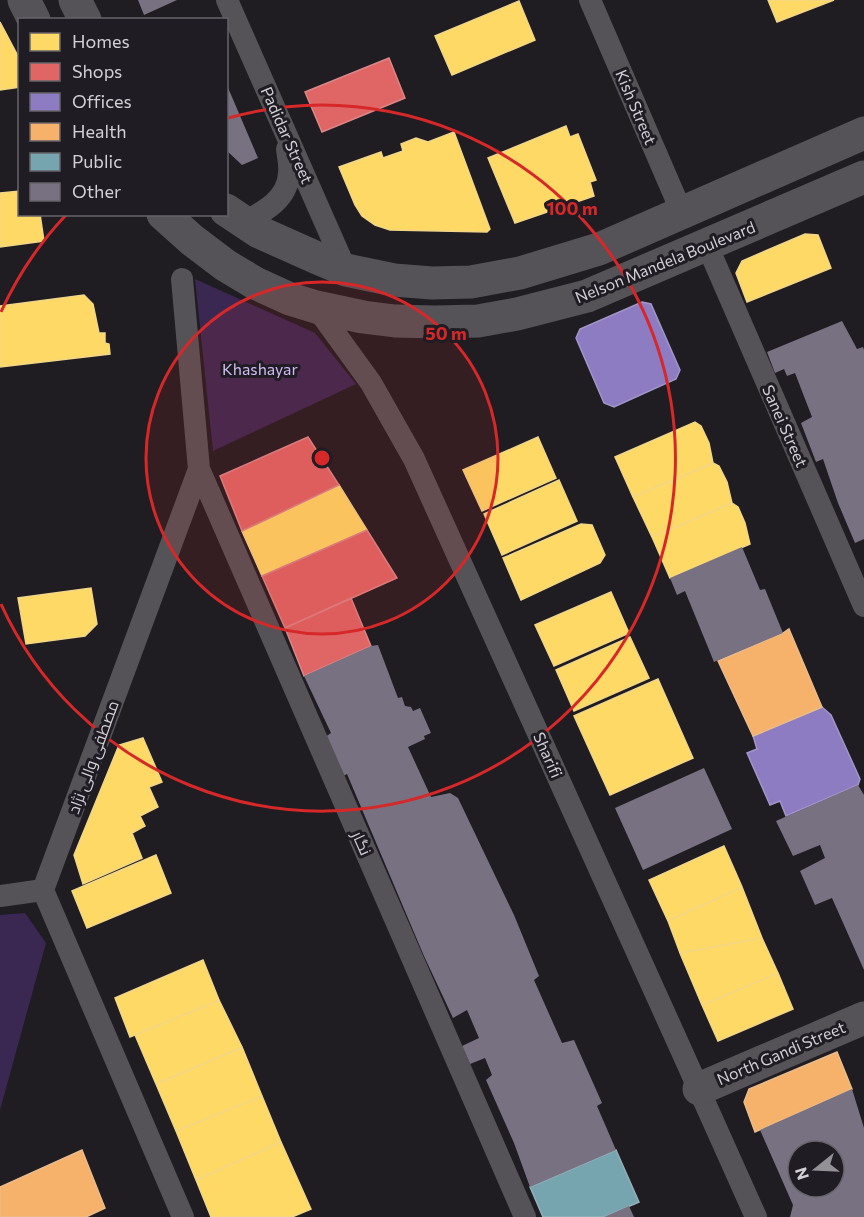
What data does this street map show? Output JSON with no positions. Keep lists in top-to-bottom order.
{
  "streets": {
    "main road": ["Nelson Mandela Boulevard", "North Gandi Street"],
    "street": [
      "Kish Street",
      "Padidar Street",
      "Sanei Street",
      "Sharifi",
      "مصطفی والی نژاد",
      "نگار"
    ]
  },
  "crossings": [
    ["Nelson Mandela Boulevard", "Sanei Street"],
    ["Nelson Mandela Boulevard", "Sharifi"],
    ["Sharifi", "North Gandi Street"],
    ["مصطفی والی نژاد", "نگار"]
  ],
  "parks": ["Khashayar"],
  "legend": [
    "Homes",
    "Shops",
    "Offices",
    "Health",
    "Public",
    "Other"
  ],
  "north": "left",
  "rings": ["100 m", "50 m"]
}
